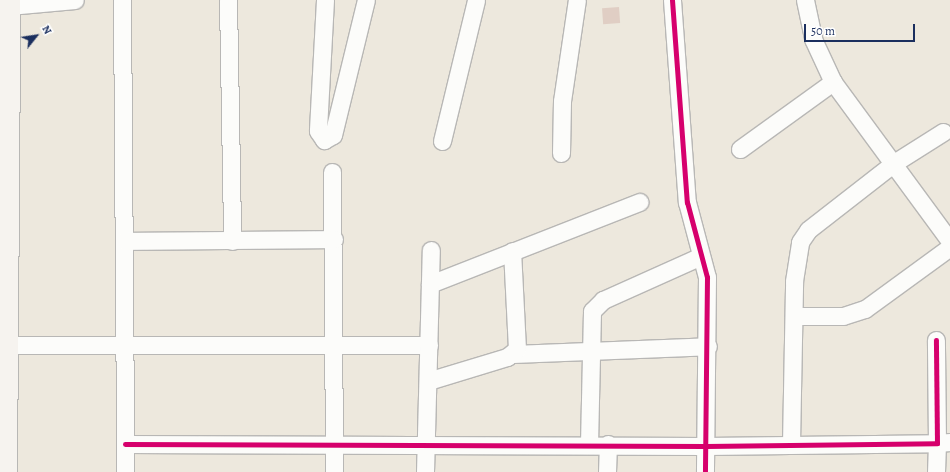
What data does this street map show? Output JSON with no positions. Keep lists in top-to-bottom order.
{
  "scale_bar": "50 m",
  "north": "top right"
}
